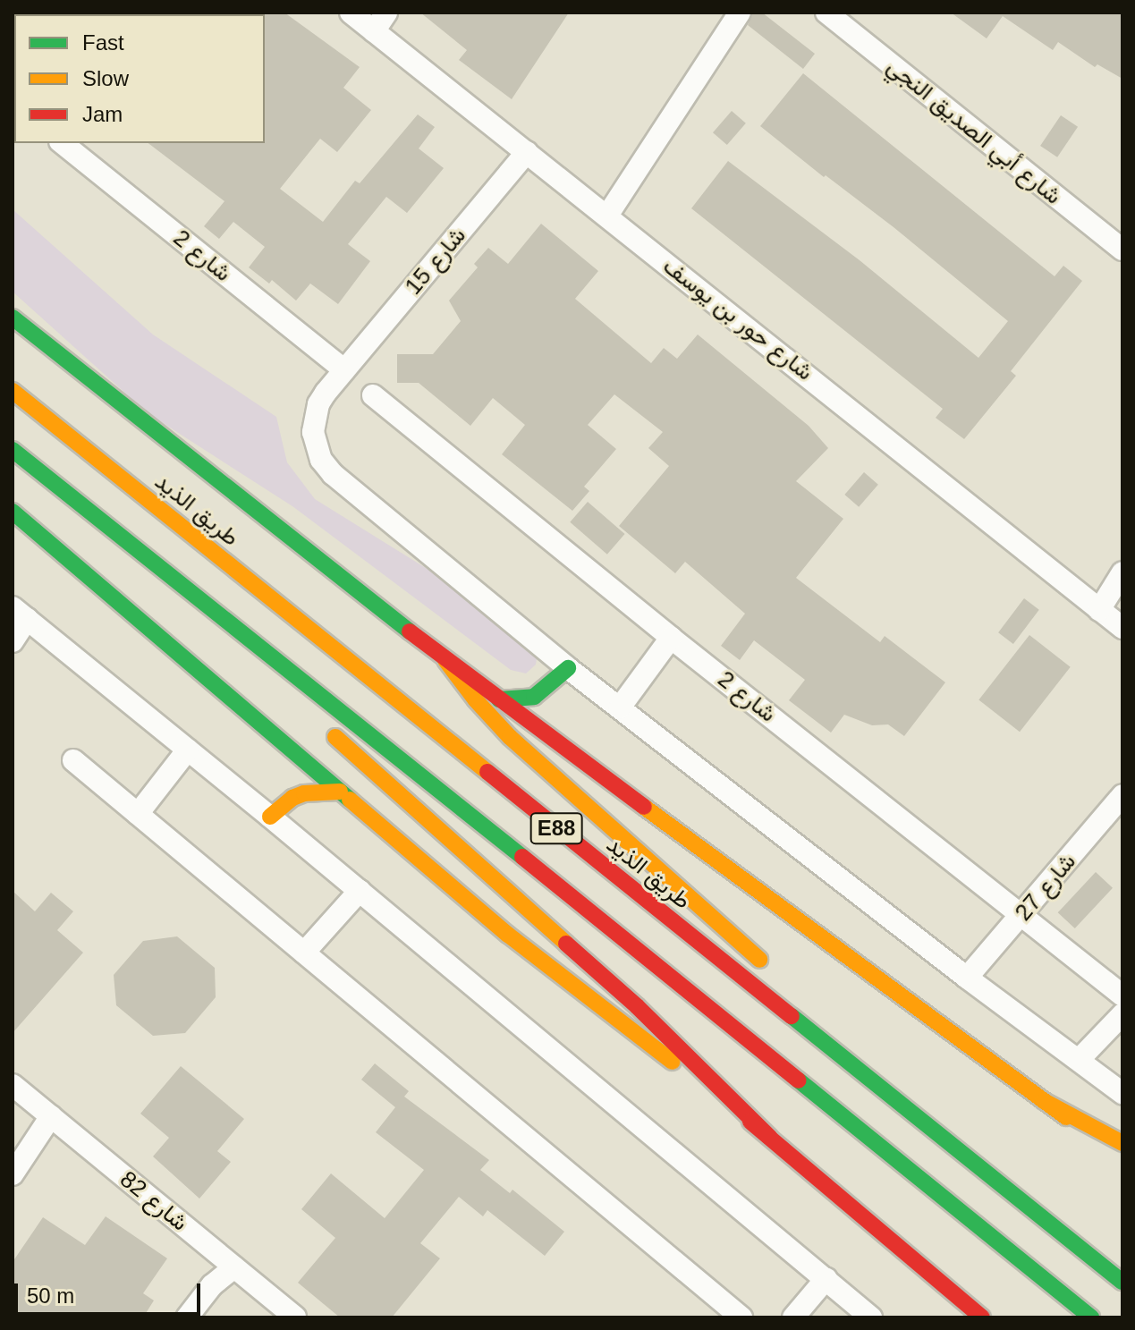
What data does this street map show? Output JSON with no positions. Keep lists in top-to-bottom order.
{
  "streets": {
    "main road": ["طريق الذيد", "E88"],
    "street": [
      "شارع أبي الصديق النجي",
      "شارع 2",
      "شارع 15",
      "شارع حور بن يوسف",
      "شارع 27",
      "شارع 82"
    ]
  },
  "crossings": [
    ["شارع 2", "شارع 15"],
    ["شارع 2", "شارع 27"],
    ["شارع 15", "شارع حور بن يوسف"],
    ["شارع 15", "شارع 27"]
  ],
  "legend": ["Fast", "Slow", "Jam"],
  "scale_bar": "50 m"
}
